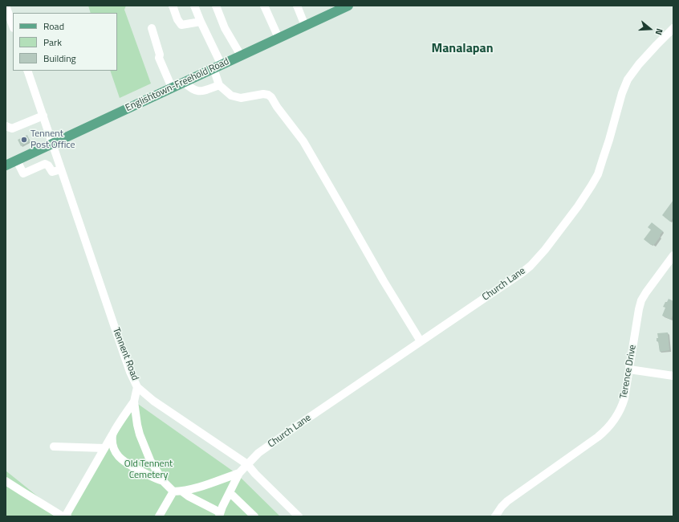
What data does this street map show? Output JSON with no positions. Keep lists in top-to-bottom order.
{
  "streets": {
    "main road": ["Englishtown-Freehold Road"],
    "street": ["Church Lane", "Tennent Road", "Terence Drive"]
  },
  "crossings": [
    ["Englishtown-Freehold Road", "Tennent Road"],
    ["Church Lane", "Tennent Road"]
  ],
  "districts": ["Manalapan"],
  "parks": ["Old Tennent Cemetery"],
  "places": ["Tennent Post Office"],
  "legend": ["Road", "Park", "Building"],
  "north": "right"
}
